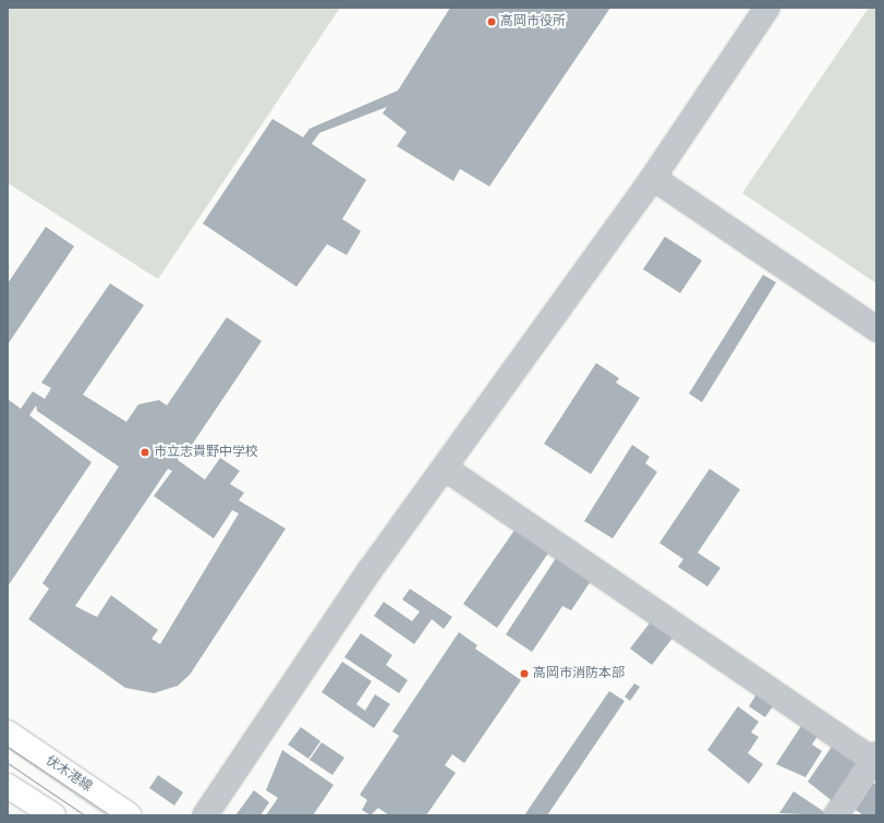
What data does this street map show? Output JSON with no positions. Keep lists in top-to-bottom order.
{
  "streets": {
    "main road": ["伏木港線"]
  },
  "places": ["高岡市役所", "市立志貴野中学校", "高岡市消防本部"]
}
